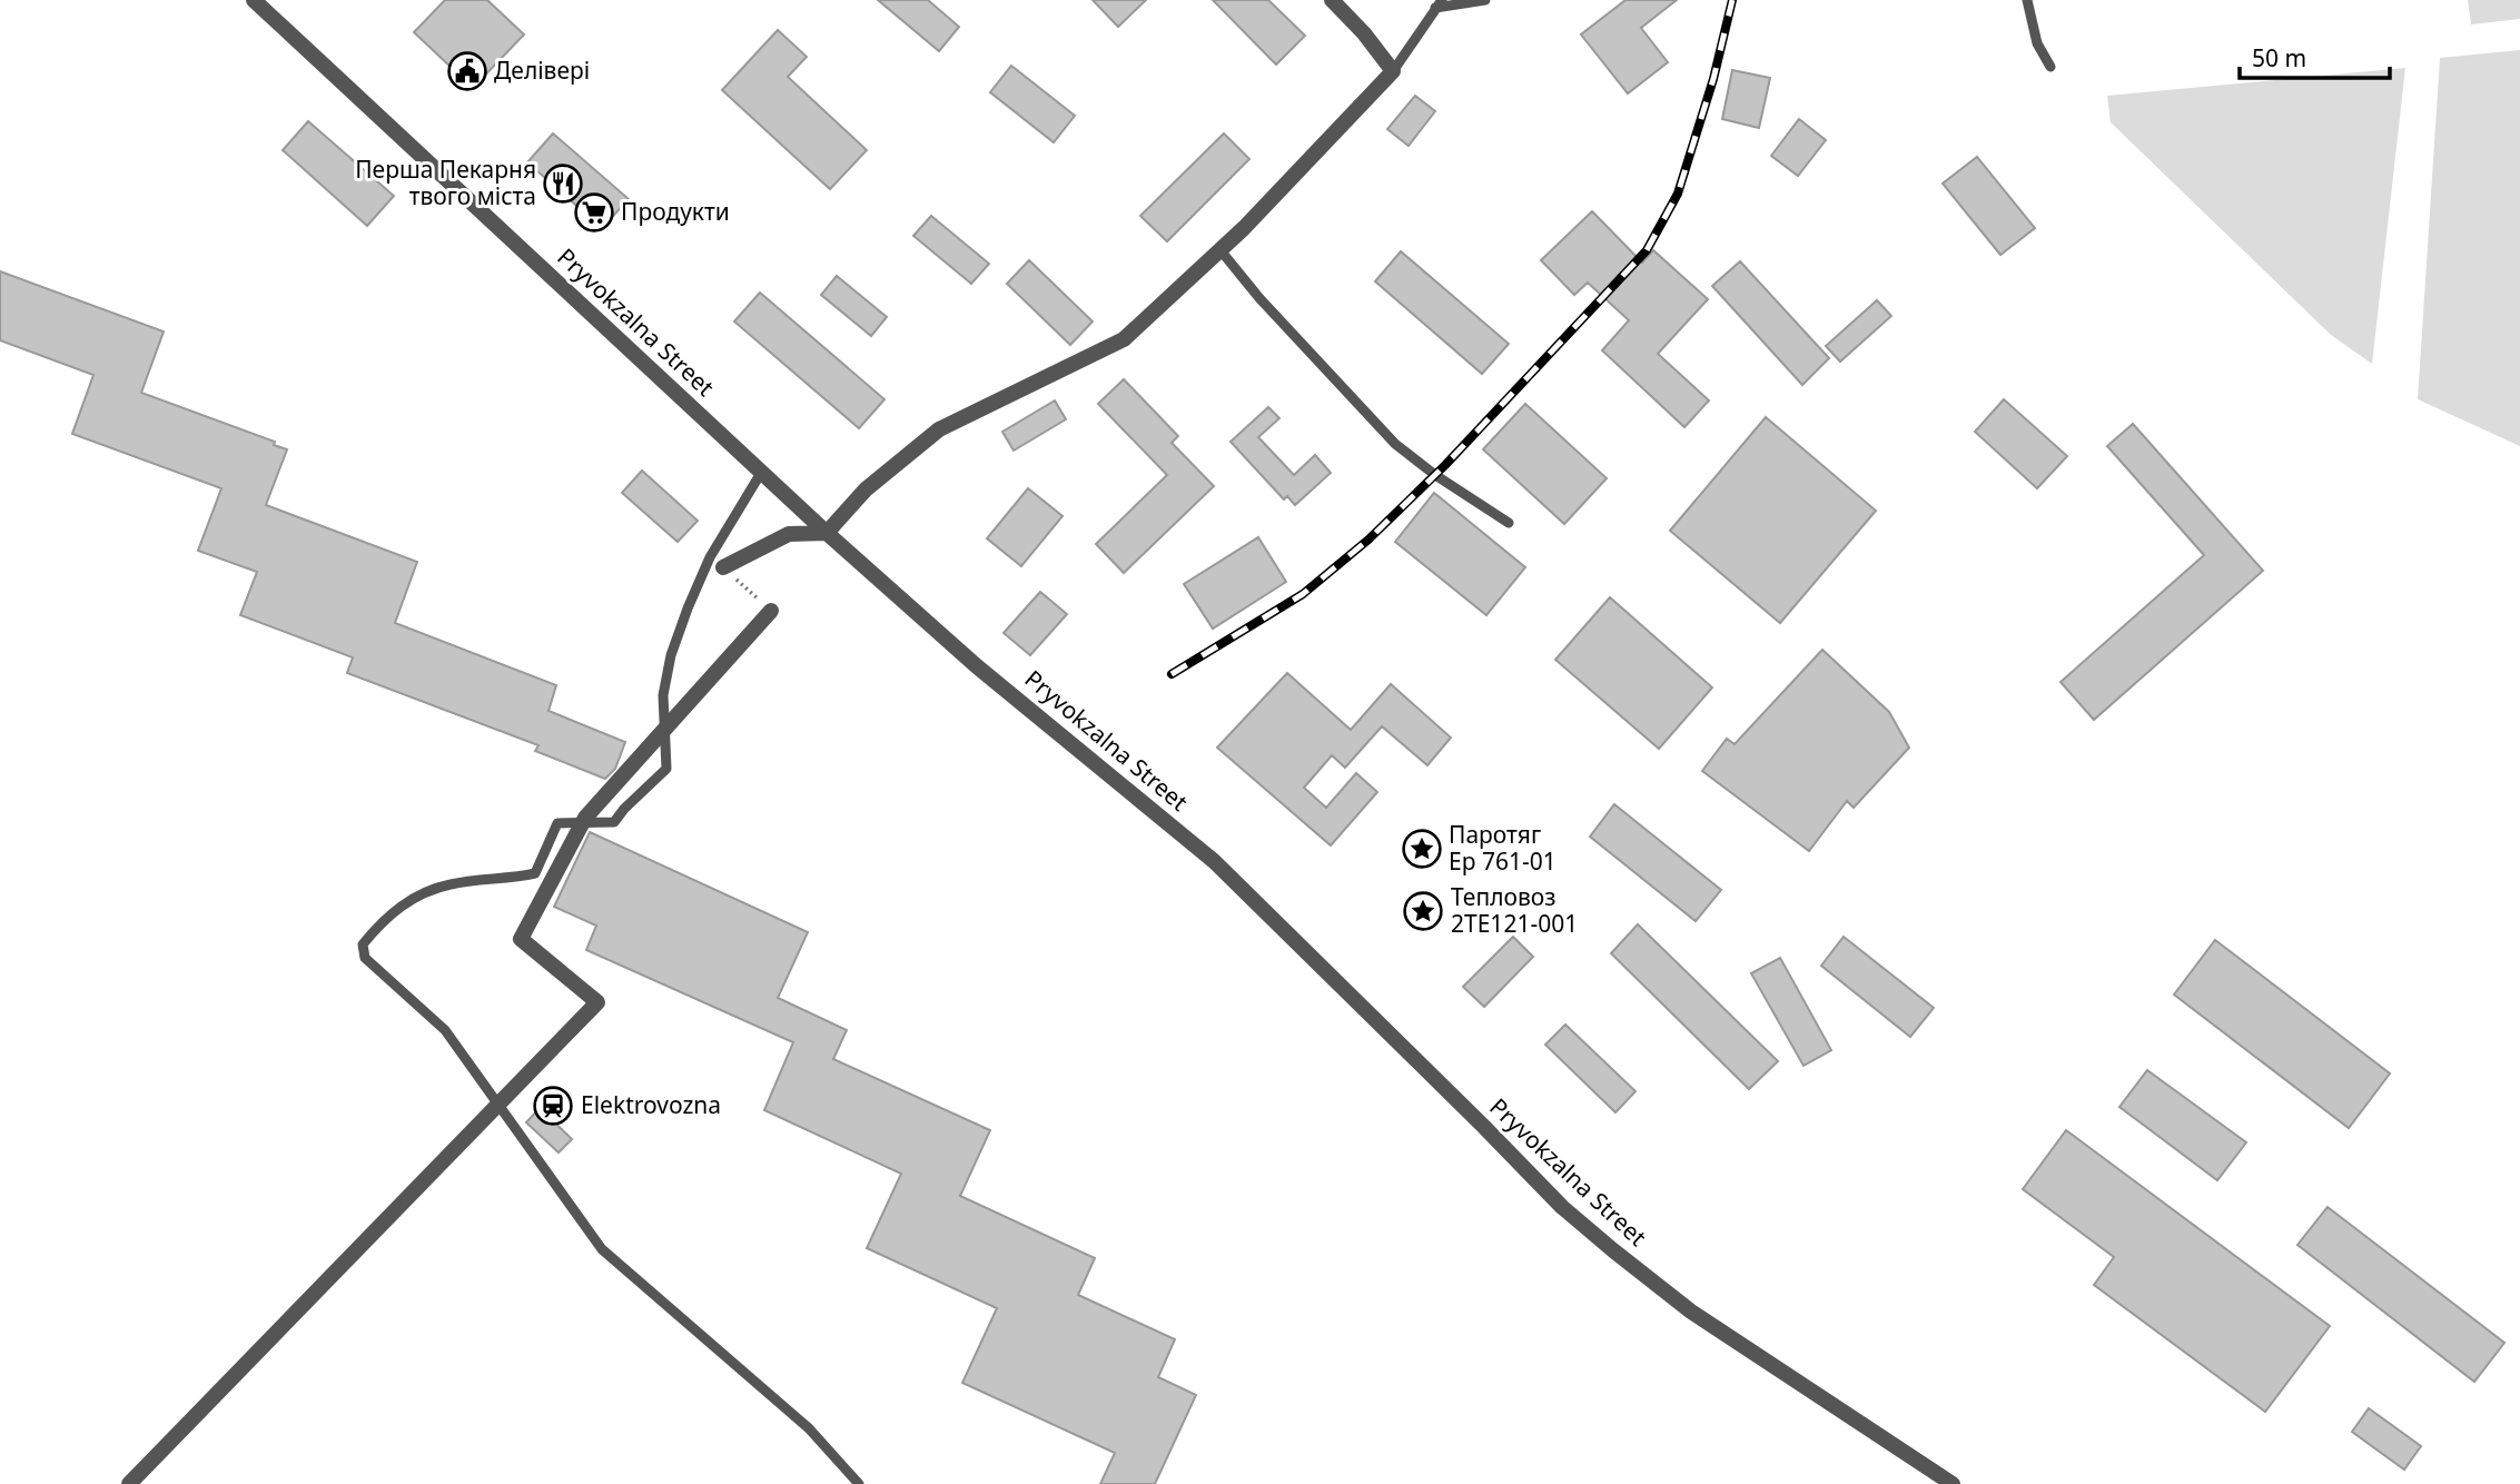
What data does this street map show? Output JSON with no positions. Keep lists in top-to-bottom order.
{
  "streets": {
    "street": ["Pryvokzalna Street"]
  },
  "places": {
    "public building": ["Делівері"],
    "restaurant": ["Перша Пекарня твого мiста"],
    "supermarket": ["Продукти"],
    "place": ["Паротяг Ер 761-01", "Тепловоз 2ТЕ121-001"],
    "station": ["Elektrovozna"]
  },
  "scale_bar": "50 m"
}
